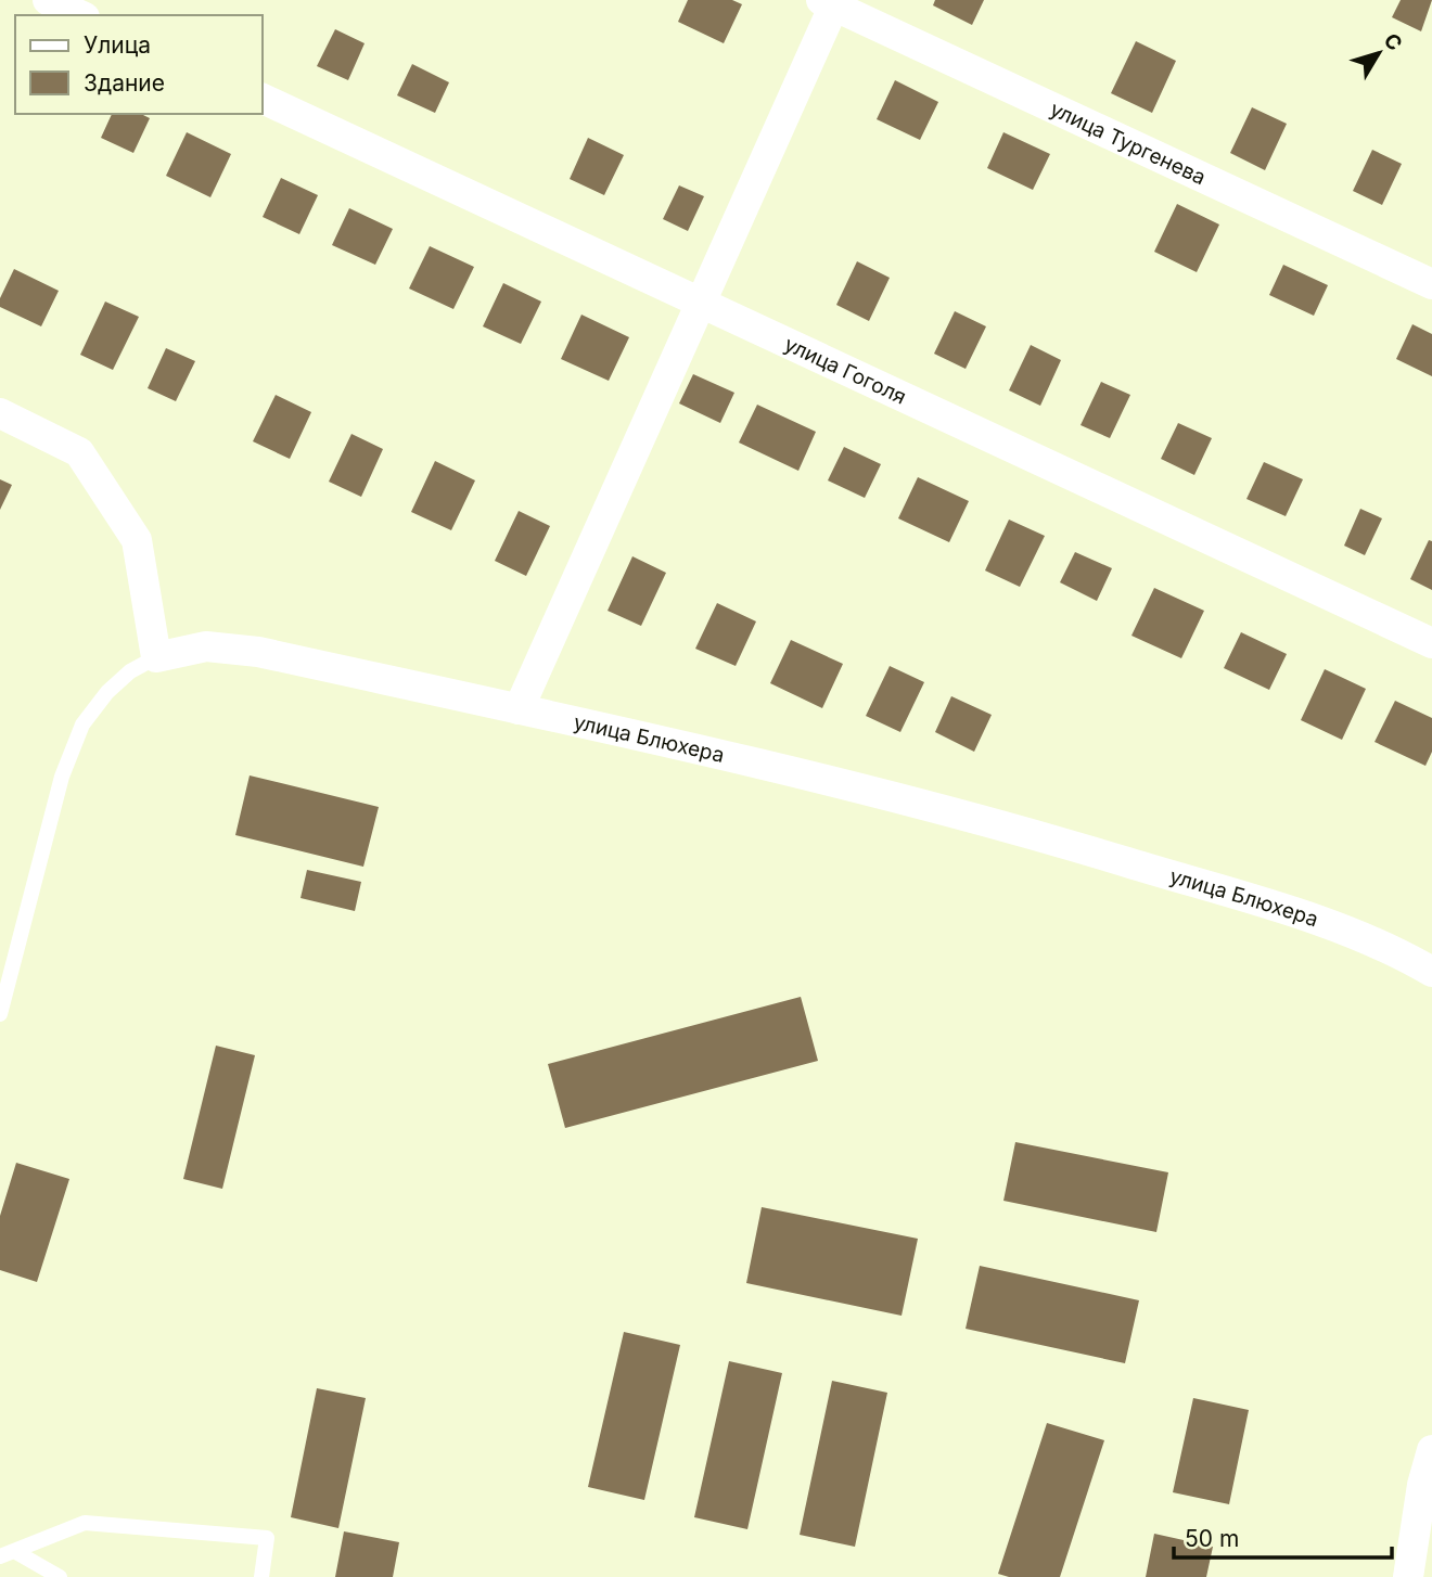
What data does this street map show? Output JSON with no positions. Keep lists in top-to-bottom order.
{
  "streets": {
    "street": ["улица Тургенева", "улица Гоголя", "улица Блюхера"]
  },
  "legend": ["Улица", "Здание"],
  "scale_bar": "50 m",
  "north": "top right"
}
